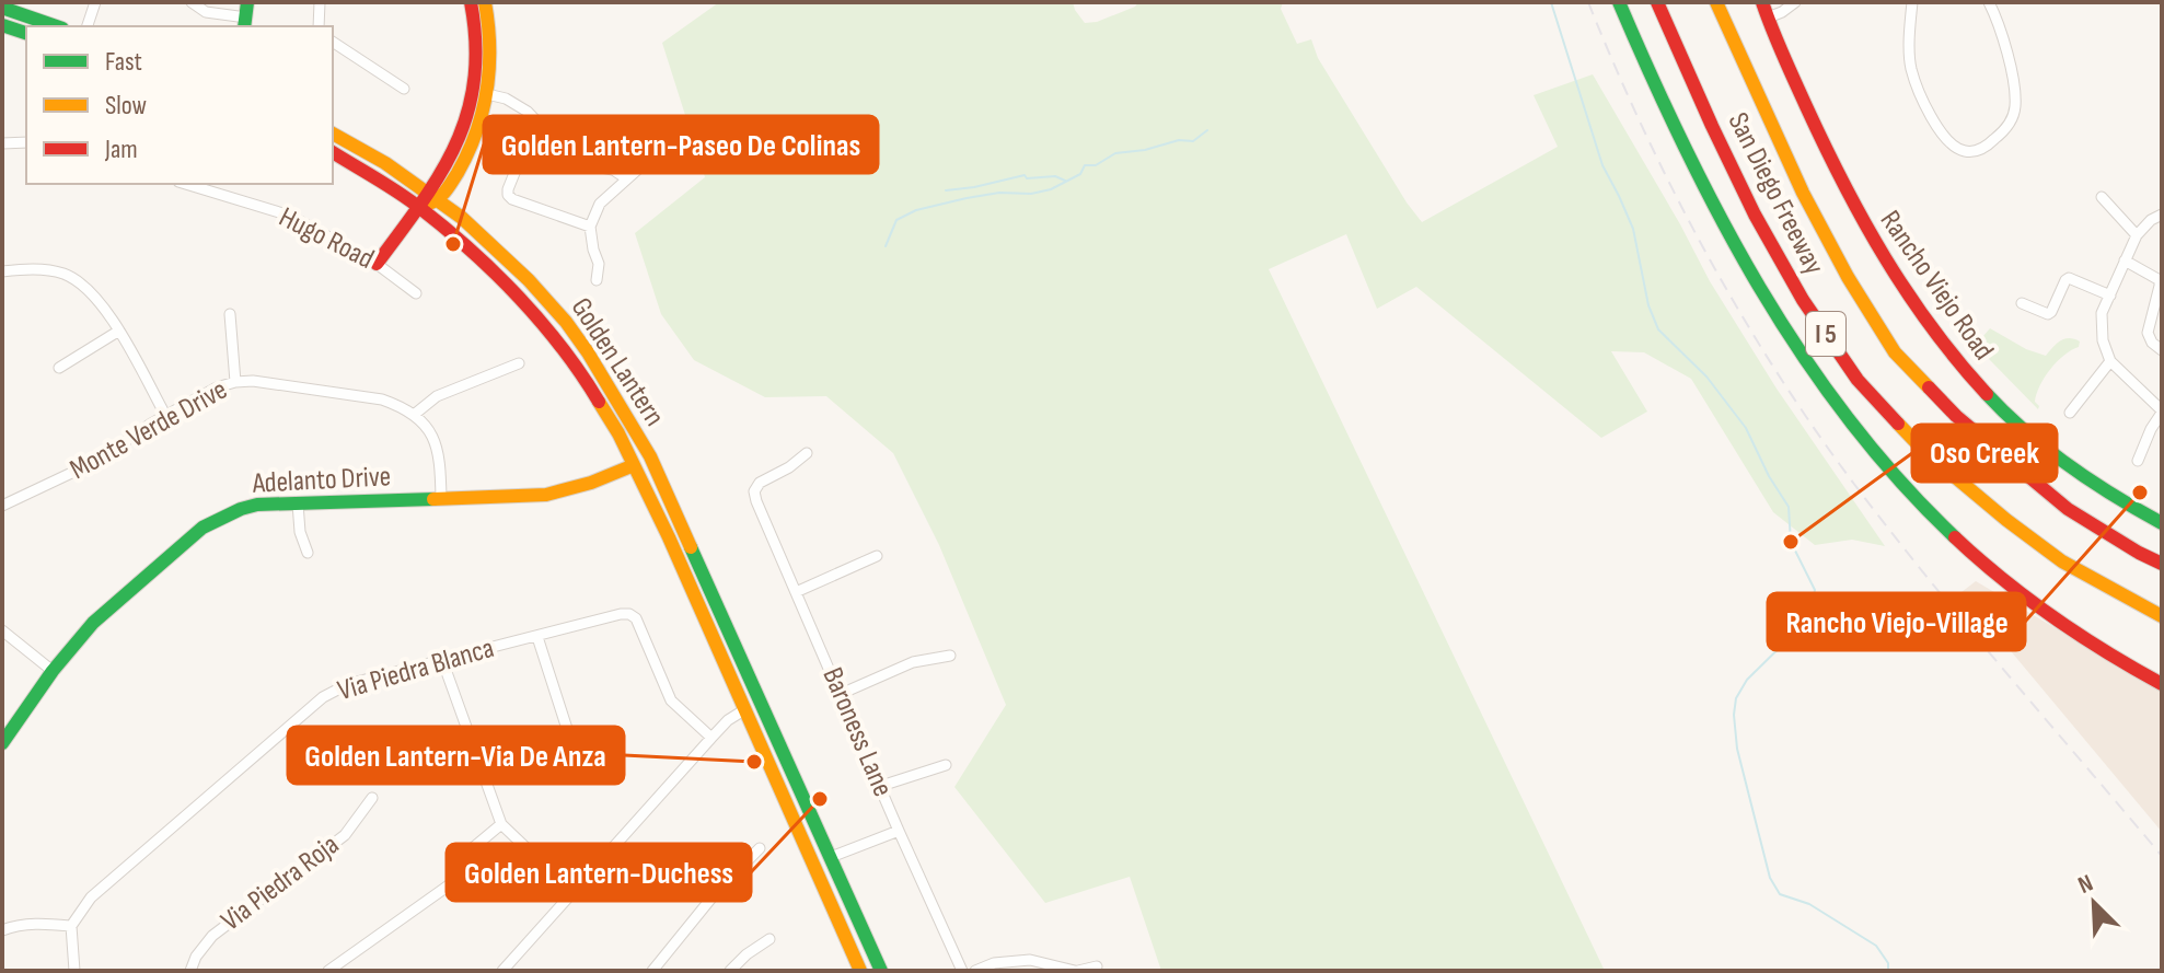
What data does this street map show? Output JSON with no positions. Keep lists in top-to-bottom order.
{
  "streets": {
    "main road": [
      "San Diego Freeway",
      "Rancho Viejo Road",
      "I 5",
      "Golden Lantern",
      "Adelanto Drive"
    ],
    "street": [
      "Hugo Road",
      "Monte Verde Drive",
      "Via Piedra Blanca",
      "Baroness Lane",
      "Via Piedra Roja"
    ]
  },
  "crossings": [
    ["Golden Lantern", "Adelanto Drive"]
  ],
  "places": [
    "Golden Lantern-Paseo De Colinas",
    "Rancho Viejo-Village",
    "Oso Creek",
    "Golden Lantern-Via De Anza",
    "Golden Lantern-Duchess"
  ],
  "legend": ["Fast", "Slow", "Jam"],
  "north": "top left"
}
